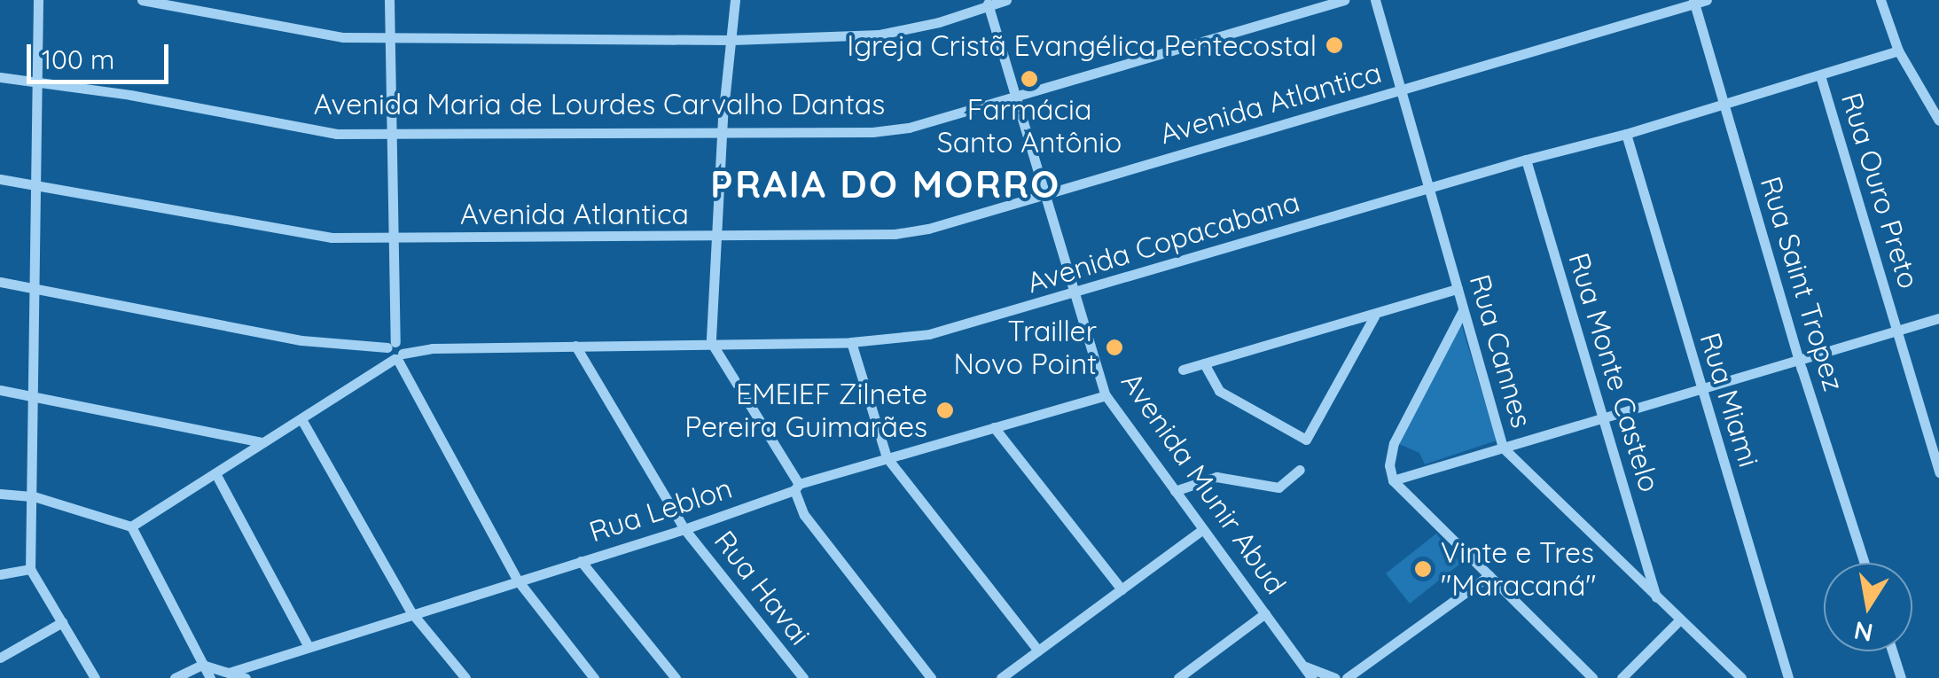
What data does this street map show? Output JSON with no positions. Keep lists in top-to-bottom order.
{
  "streets": {
    "street": [
      "Avenida Atlantica",
      "Avenida Maria de Lourdes Carvalho Dantas",
      "Rua Ouro Preto",
      "Avenida Copacabana",
      "Rua Saint Tropez",
      "Rua Cannes",
      "Rua Monte Castelo",
      "Rua Miami",
      "Avenida Munir Abud",
      "Rua Leblon",
      "Rua Havai"
    ]
  },
  "crossings": [
    ["Avenida Atlantica", "Rua Saint Tropez"],
    ["Avenida Atlantica", "Rua Cannes"],
    ["Avenida Atlantica", "Avenida Munir Abud"],
    ["Avenida Maria de Lourdes Carvalho Dantas", "Avenida Munir Abud"],
    ["Rua Ouro Preto", "Avenida Copacabana"],
    ["Avenida Copacabana", "Rua Saint Tropez"],
    ["Avenida Copacabana", "Rua Cannes"],
    ["Avenida Copacabana", "Rua Monte Castelo"],
    ["Avenida Copacabana", "Rua Miami"],
    ["Avenida Copacabana", "Avenida Munir Abud"],
    ["Avenida Copacabana", "Rua Havai"],
    ["Rua Cannes", "Rua Monte Castelo"],
    ["Avenida Munir Abud", "Rua Leblon"],
    ["Rua Leblon", "Rua Havai"]
  ],
  "districts": ["PRAIA DO MORRO"],
  "places": [
    "Igreja Cristã Evangélica Pentecostal",
    "Farmácia Santo Antônio",
    "Trailler Novo Point",
    "EMEIEF Zilnete Pereira Guimarães",
    "Vinte e Tres \"Maracaná\""
  ],
  "scale_bar": "100 m",
  "north": "bottom"
}
